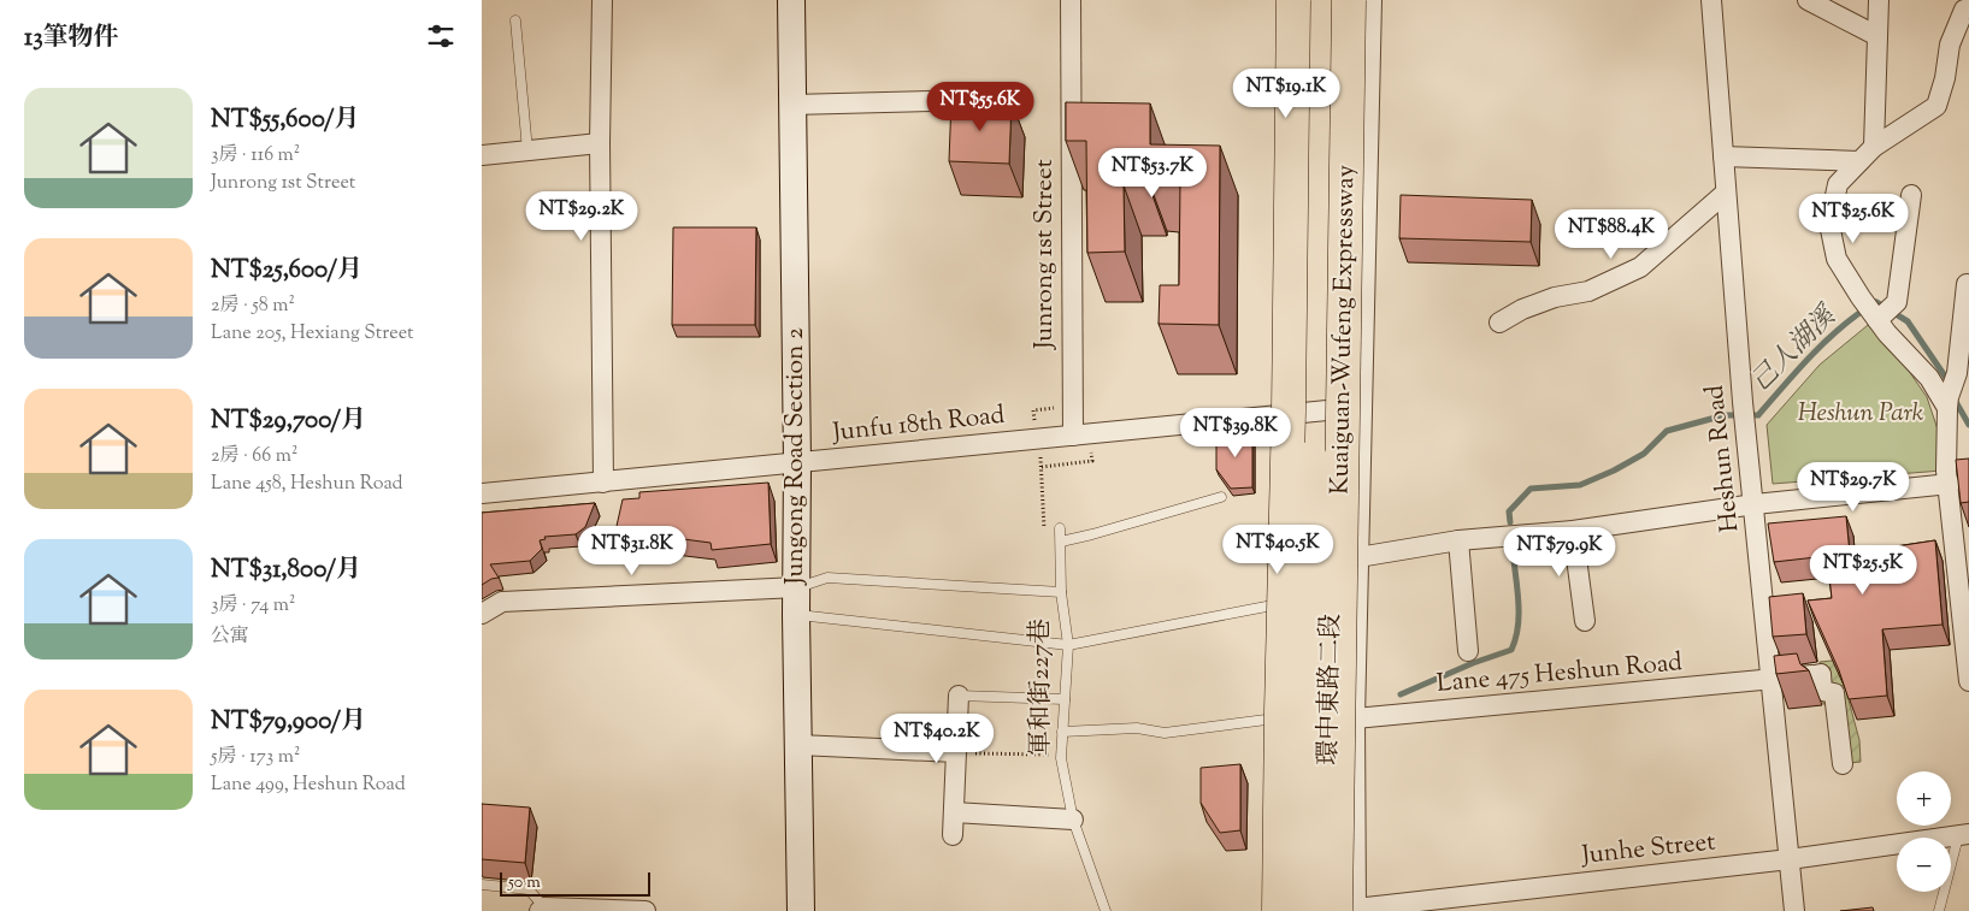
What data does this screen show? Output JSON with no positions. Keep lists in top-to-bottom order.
{
  "streets": {
    "highway": ["Kuaiguan-Wufeng Expressway"],
    "main road": ["Jungong Road Section 2"],
    "street": [
      "Junrong 1st Street",
      "Junfu 18th Road",
      "Heshun Road",
      "Lane 475 Heshun Road",
      "環中東路二段",
      "Junhe Street"
    ],
    "lane": ["軍和街227巷"]
  },
  "crossings": [
    ["Junrong 1st Street", "Junfu 18th Road"],
    ["Kuaiguan-Wufeng Expressway", "環中東路二段"],
    ["Kuaiguan-Wufeng Expressway", "Junhe Street"],
    ["Junfu 18th Road", "Jungong Road Section 2"],
    ["Junfu 18th Road", "環中東路二段"],
    ["Heshun Road", "Lane 475 Heshun Road"],
    ["Heshun Road", "Junhe Street"],
    ["Lane 475 Heshun Road", "環中東路二段"],
    ["環中東路二段", "Junhe Street"]
  ],
  "water": ["己人湖溪"],
  "parks": ["Heshun Park"],
  "scale_bar": "50 m",
  "page": {
    "heading": "13筆物件",
    "price": [
      "NT$19.1K",
      "NT$55.6K",
      "NT$53.7K",
      "NT$29.2K",
      "NT$25.6K",
      "NT$88.4K",
      "NT$39.8K",
      "NT$29.7K",
      "NT$40.5K",
      "NT$31.8K",
      "NT$79.9K",
      "NT$25.5K",
      "NT$40.2K"
    ],
    "list": [
      {
        "name": "NT$55,600/月",
        "note": "3房 · 116 m² · Junrong 1st Street"
      },
      {
        "name": "NT$25,600/月",
        "note": "2房 · 58 m² · Lane 205, Hexiang Street"
      },
      {
        "name": "NT$29,700/月",
        "note": "2房 · 66 m² · Lane 458, Heshun Road"
      },
      {
        "name": "NT$31,800/月",
        "note": "3房 · 74 m² · 公寓"
      },
      {
        "name": "NT$79,900/月",
        "note": "5房 · 173 m² · Lane 499, Heshun Road"
      }
    ],
    "map_buttons": ["+", "−"],
    "scale": "50 m"
  }
}
